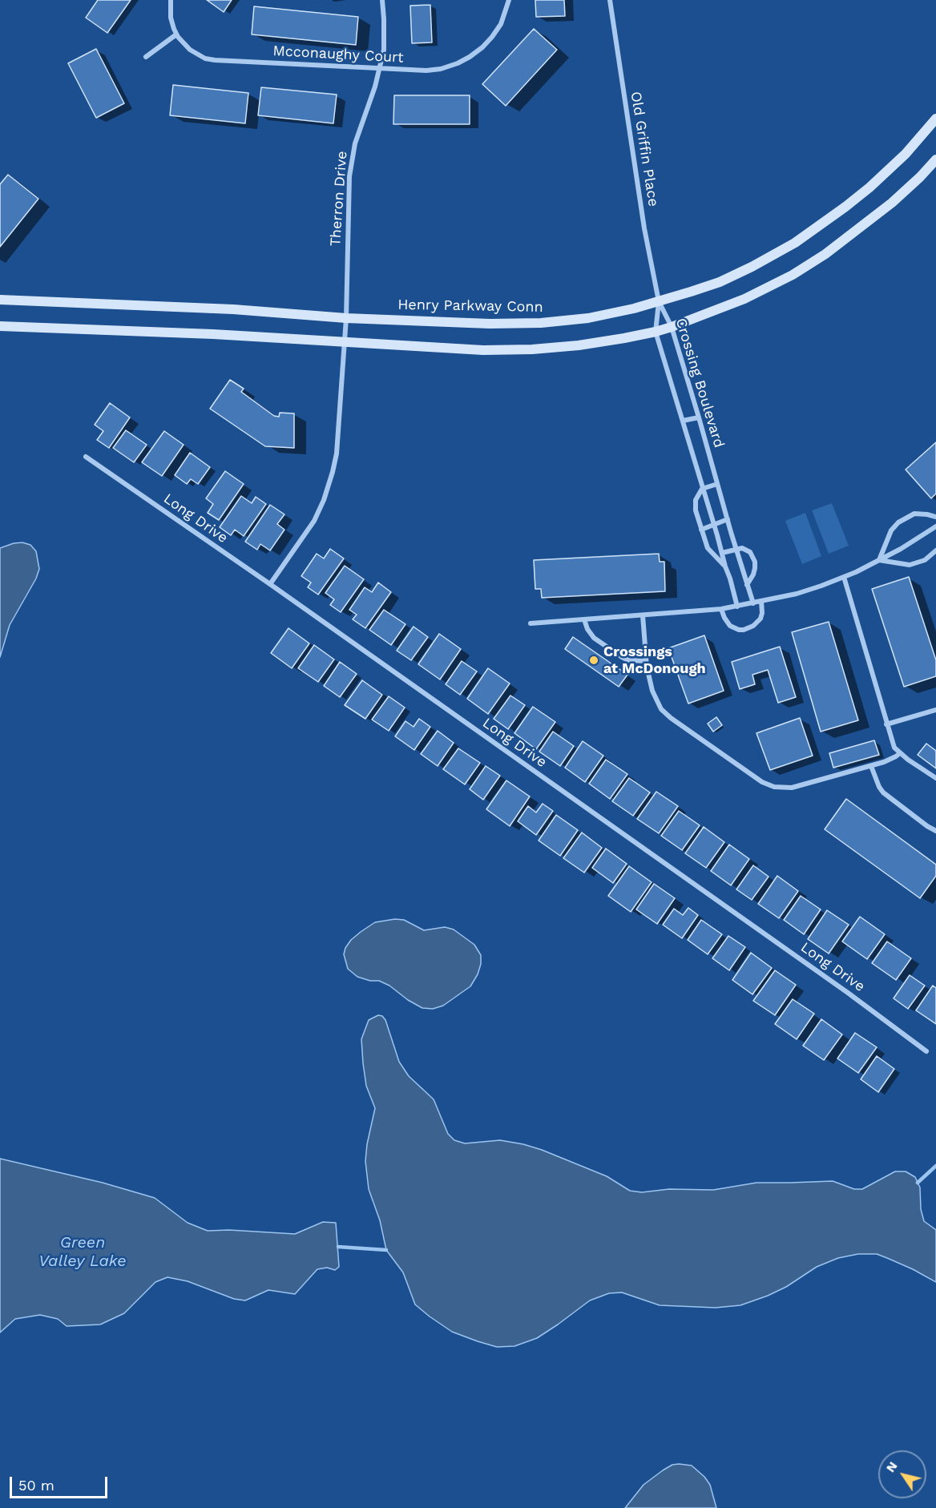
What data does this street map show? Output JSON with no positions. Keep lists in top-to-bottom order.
{
  "streets": {
    "street": [
      "Mcconaughy Court",
      "Old Griffin Place",
      "Therron Drive",
      "Henry Parkway Conn",
      "Crossing Boulevard",
      "Long Drive"
    ]
  },
  "crossings": [
    ["Mcconaughy Court", "Therron Drive"],
    ["Old Griffin Place", "Henry Parkway Conn"],
    ["Old Griffin Place", "Crossing Boulevard"],
    ["Therron Drive", "Henry Parkway Conn"],
    ["Therron Drive", "Long Drive"],
    ["Henry Parkway Conn", "Crossing Boulevard"]
  ],
  "water": ["Green Valley Lake"],
  "places": ["Crossings at McDonough"],
  "scale_bar": "50 m",
  "north": "top left"
}
